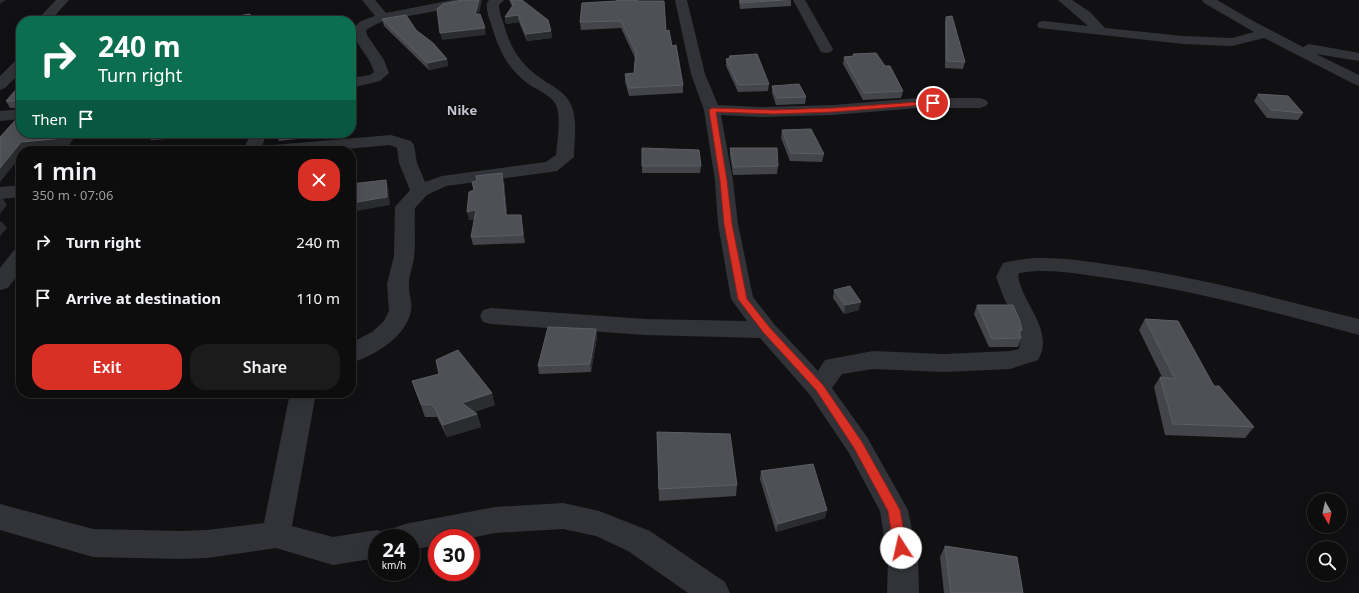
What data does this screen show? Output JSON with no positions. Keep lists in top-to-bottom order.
{
  "districts": ["Nike"],
  "north": "bottom",
  "page": {
    "turn": ["240 m", "Turn right"],
    "then": "Then",
    "heading": ["1 min", "350 m · 07:06"],
    "list": [
      {
        "name": "Turn right",
        "value": "240 m"
      },
      {
        "name": "Arrive at destination",
        "value": "110 m"
      }
    ],
    "buttons": ["Exit", "Share"],
    "speed": "24 km/h",
    "limit": "30"
  }
}
